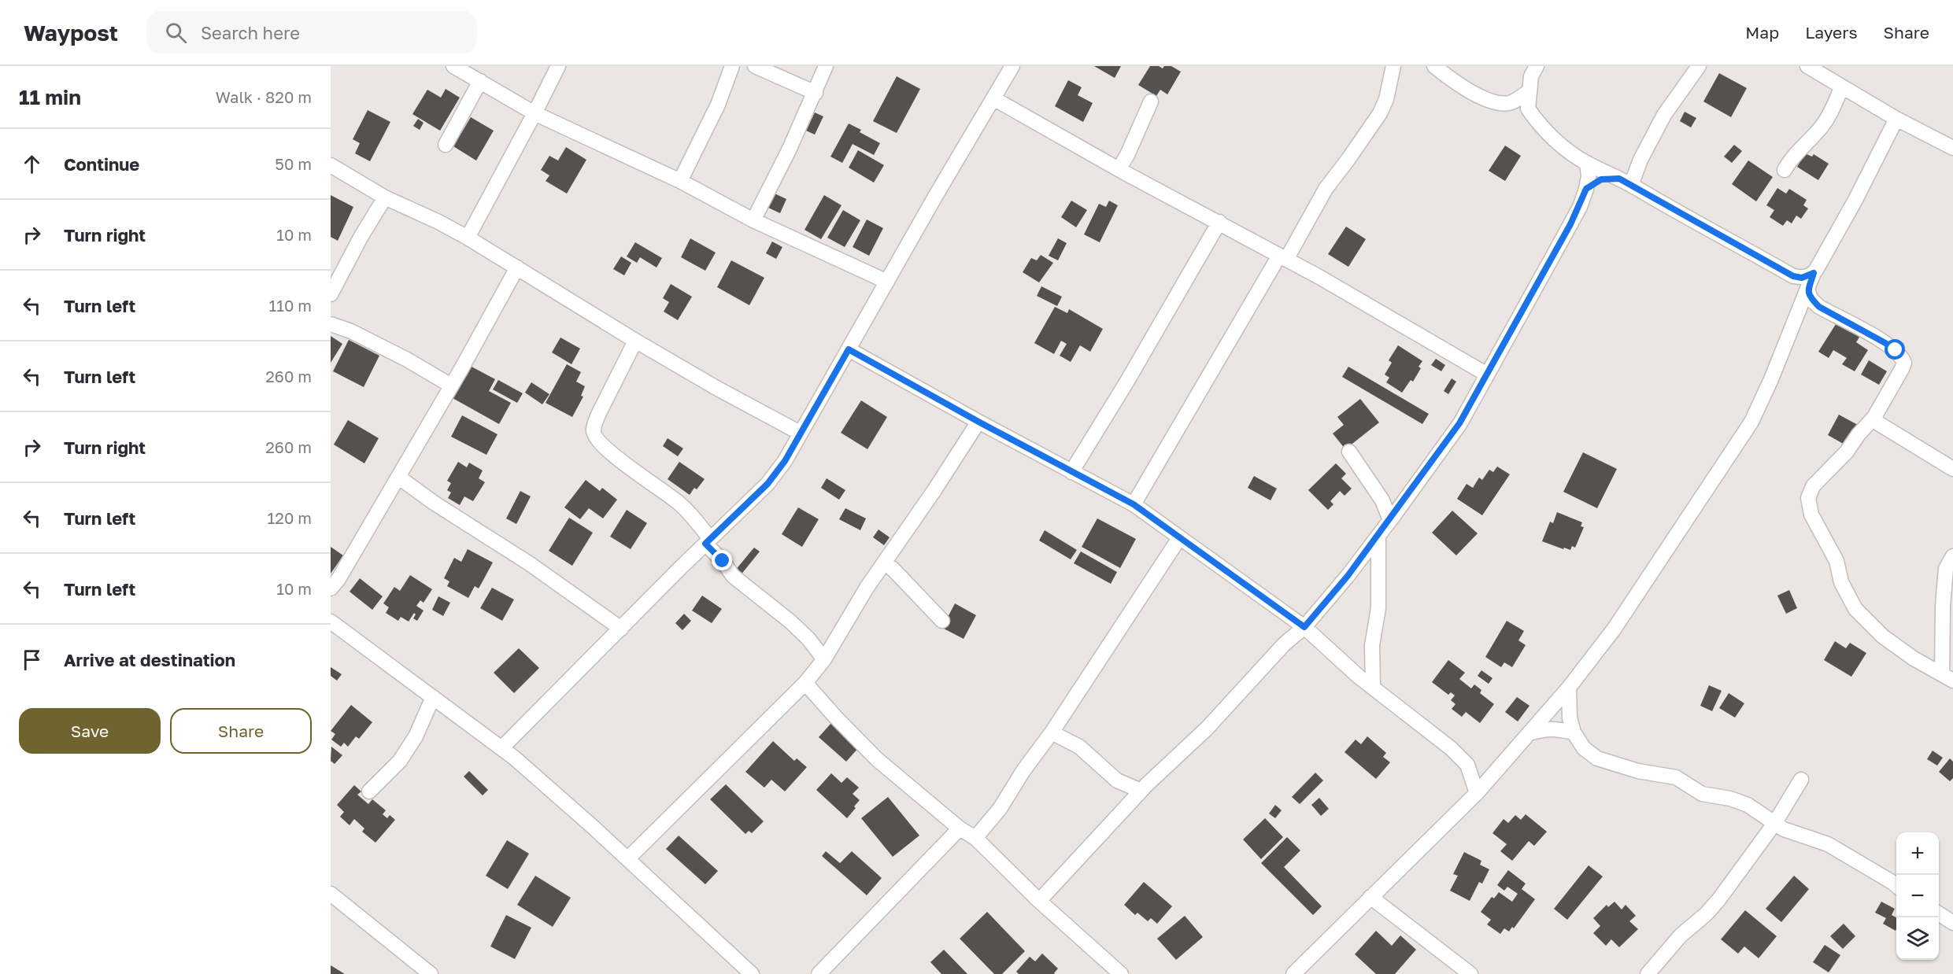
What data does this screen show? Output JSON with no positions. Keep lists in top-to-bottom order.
{
  "page": {
    "header": "Waypost",
    "search": "Search here",
    "nav": ["Map", "Layers", "Share"],
    "heading": ["11 min", "Walk · 820 m"],
    "list": [
      ["Continue", "50 m"],
      ["Turn right", "10 m"],
      ["Turn left", "110 m"],
      ["Turn left", "260 m"],
      ["Turn right", "260 m"],
      ["Turn left", "120 m"],
      ["Turn left", "10 m"],
      "Arrive at destination"
    ],
    "buttons": ["Save", "Share"],
    "map_buttons": ["+", "−"]
  }
}
